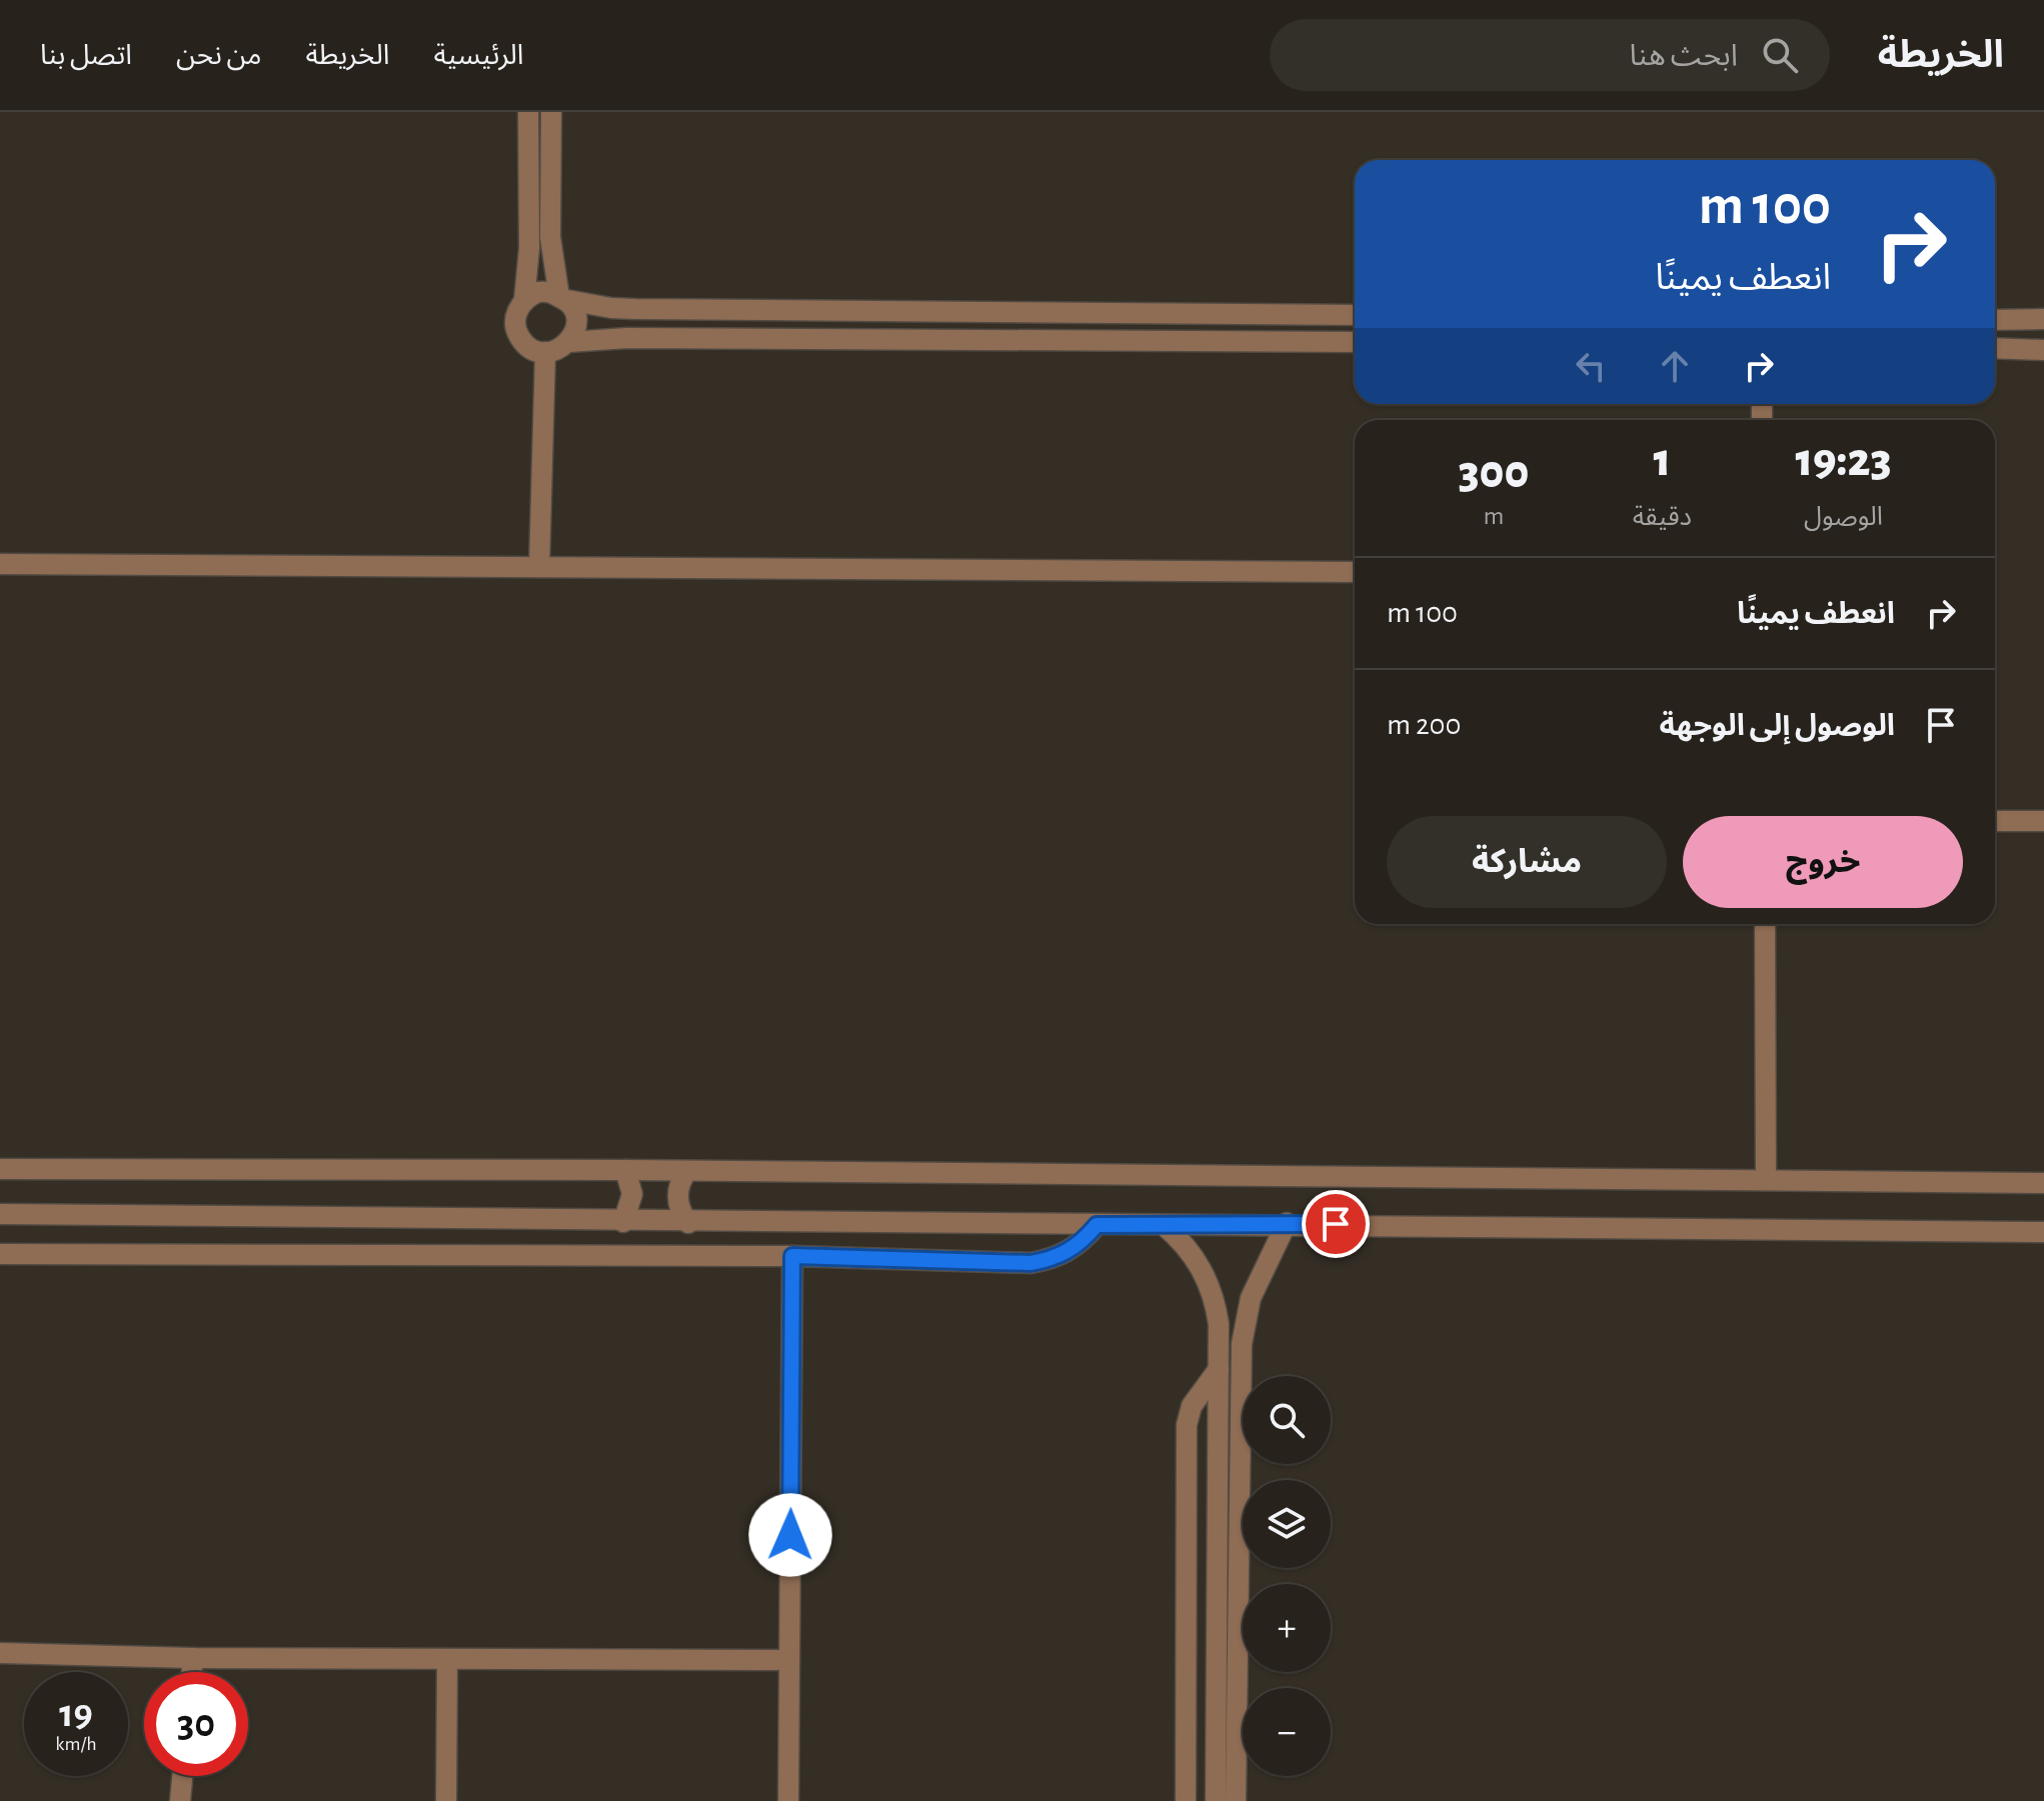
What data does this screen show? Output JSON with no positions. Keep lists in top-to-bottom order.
{
  "page": {
    "header": "الخريطة",
    "search": "ابحث هنا",
    "nav": [
      "الرئيسية",
      "الخريطة",
      "من نحن",
      "اتصل بنا"
    ],
    "turn": ["100 m", "انعطف يمينًا"],
    "eta": [
      "19:23",
      "الوصول",
      "1",
      "دقيقة",
      "300",
      "m"
    ],
    "list": [
      {
        "name": "انعطف يمينًا",
        "value": "100 m"
      },
      {
        "name": "الوصول إلى الوجهة",
        "value": "200 m"
      }
    ],
    "buttons": ["خروج", "مشاركة"],
    "map_buttons": ["+", "−"],
    "speed": "19 km/h",
    "limit": "30"
  }
}
